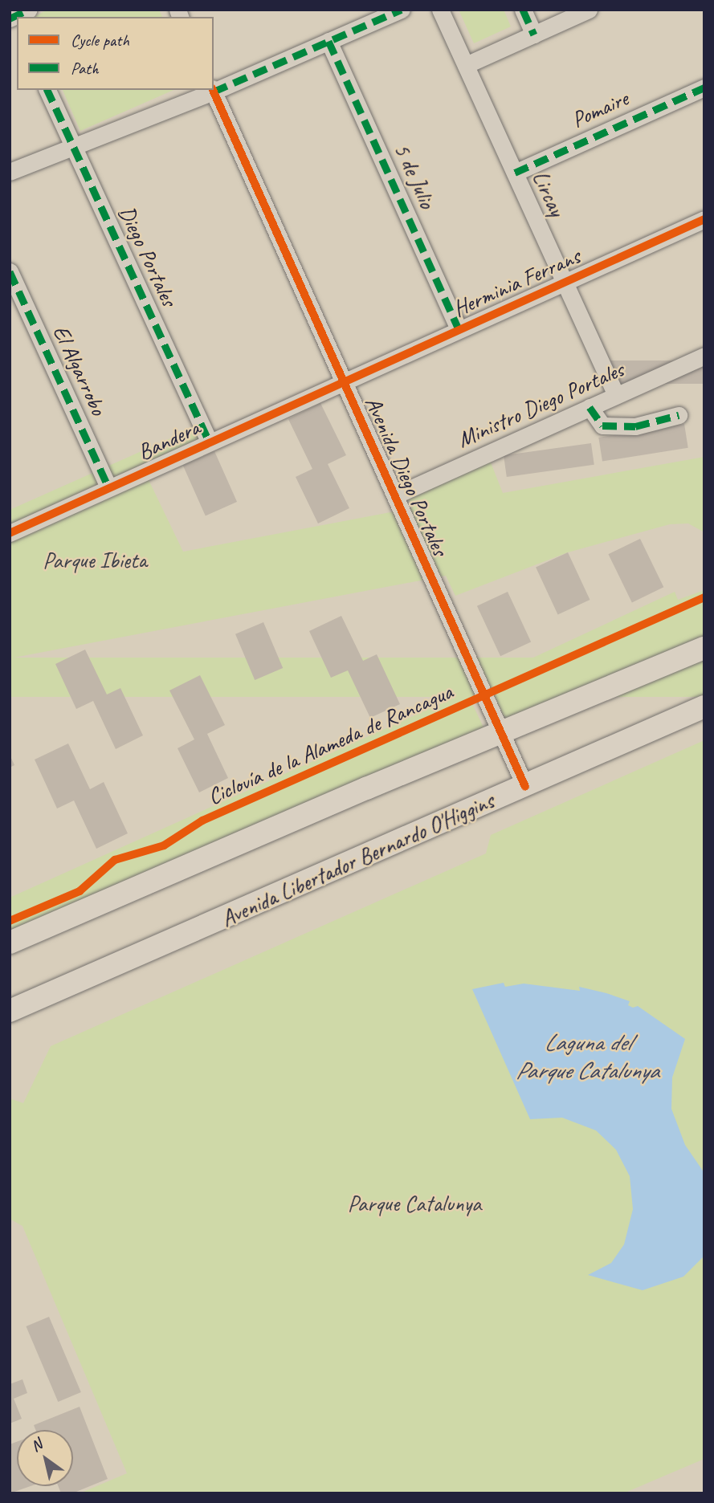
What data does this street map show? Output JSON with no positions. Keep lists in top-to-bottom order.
{
  "streets": {
    "main road": ["Avenida Libertador Bernardo O'Higgins"],
    "street": [
      "Pomaire",
      "5 de Julio",
      "Lircay",
      "Diego Portales",
      "Herminia Ferrans",
      "El Algarrobo",
      "Ministro Diego Portales",
      "Bandera",
      "Avenida Diego Portales"
    ],
    "cycle path": ["Ciclovía de la Alameda de Rancagua"]
  },
  "crossings": [
    ["Pomaire", "Lircay"],
    ["5 de Julio", "Herminia Ferrans"],
    ["Lircay", "Herminia Ferrans"],
    ["Lircay", "Ministro Diego Portales"],
    ["Diego Portales", "Bandera"],
    ["Herminia Ferrans", "Bandera"],
    ["Herminia Ferrans", "Avenida Diego Portales"],
    ["El Algarrobo", "Bandera"],
    ["Ministro Diego Portales", "Avenida Diego Portales"],
    ["Bandera", "Avenida Diego Portales"],
    ["Avenida Diego Portales", "Avenida Libertador Bernardo O'Higgins"]
  ],
  "water": ["Laguna del Parque Catalunya"],
  "parks": ["Parque Ibieta", "Parque Catalunya"],
  "legend": ["Cycle path", "Path"],
  "north": "top left"
}
